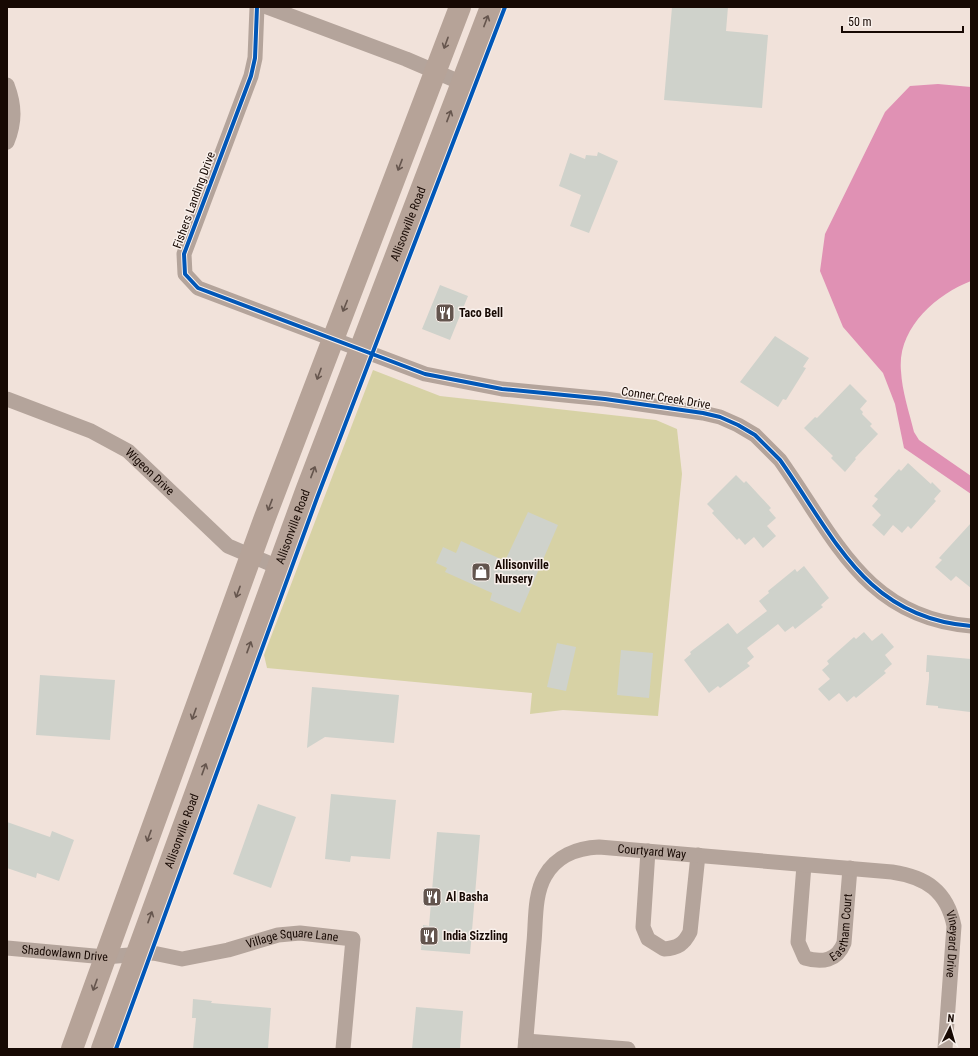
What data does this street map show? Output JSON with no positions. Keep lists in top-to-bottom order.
{
  "streets": {
    "main road": ["Allisonville Road"],
    "street": [
      "Fishers Landing Drive",
      "Conner Creek Drive",
      "Wigeon Drive",
      "Courtyard Way",
      "Eastham Court",
      "Village Square Lane",
      "Vineyard Drive",
      "Shadowlawn Drive"
    ]
  },
  "crossings": [
    ["Fishers Landing Drive", "Allisonville Road"],
    ["Fishers Landing Drive", "Conner Creek Drive"],
    ["Allisonville Road", "Conner Creek Drive"],
    ["Allisonville Road", "Wigeon Drive"],
    ["Allisonville Road", "Village Square Lane"],
    ["Allisonville Road", "Shadowlawn Drive"],
    ["Courtyard Way", "Eastham Court"],
    ["Courtyard Way", "Vineyard Drive"],
    ["Village Square Lane", "Shadowlawn Drive"]
  ],
  "places": {
    "restaurant": ["Taco Bell", "Al Basha", "India Sizzling"],
    "shop": ["Allisonville Nursery"]
  },
  "scale_bar": "50 m",
  "north": "top"
}
